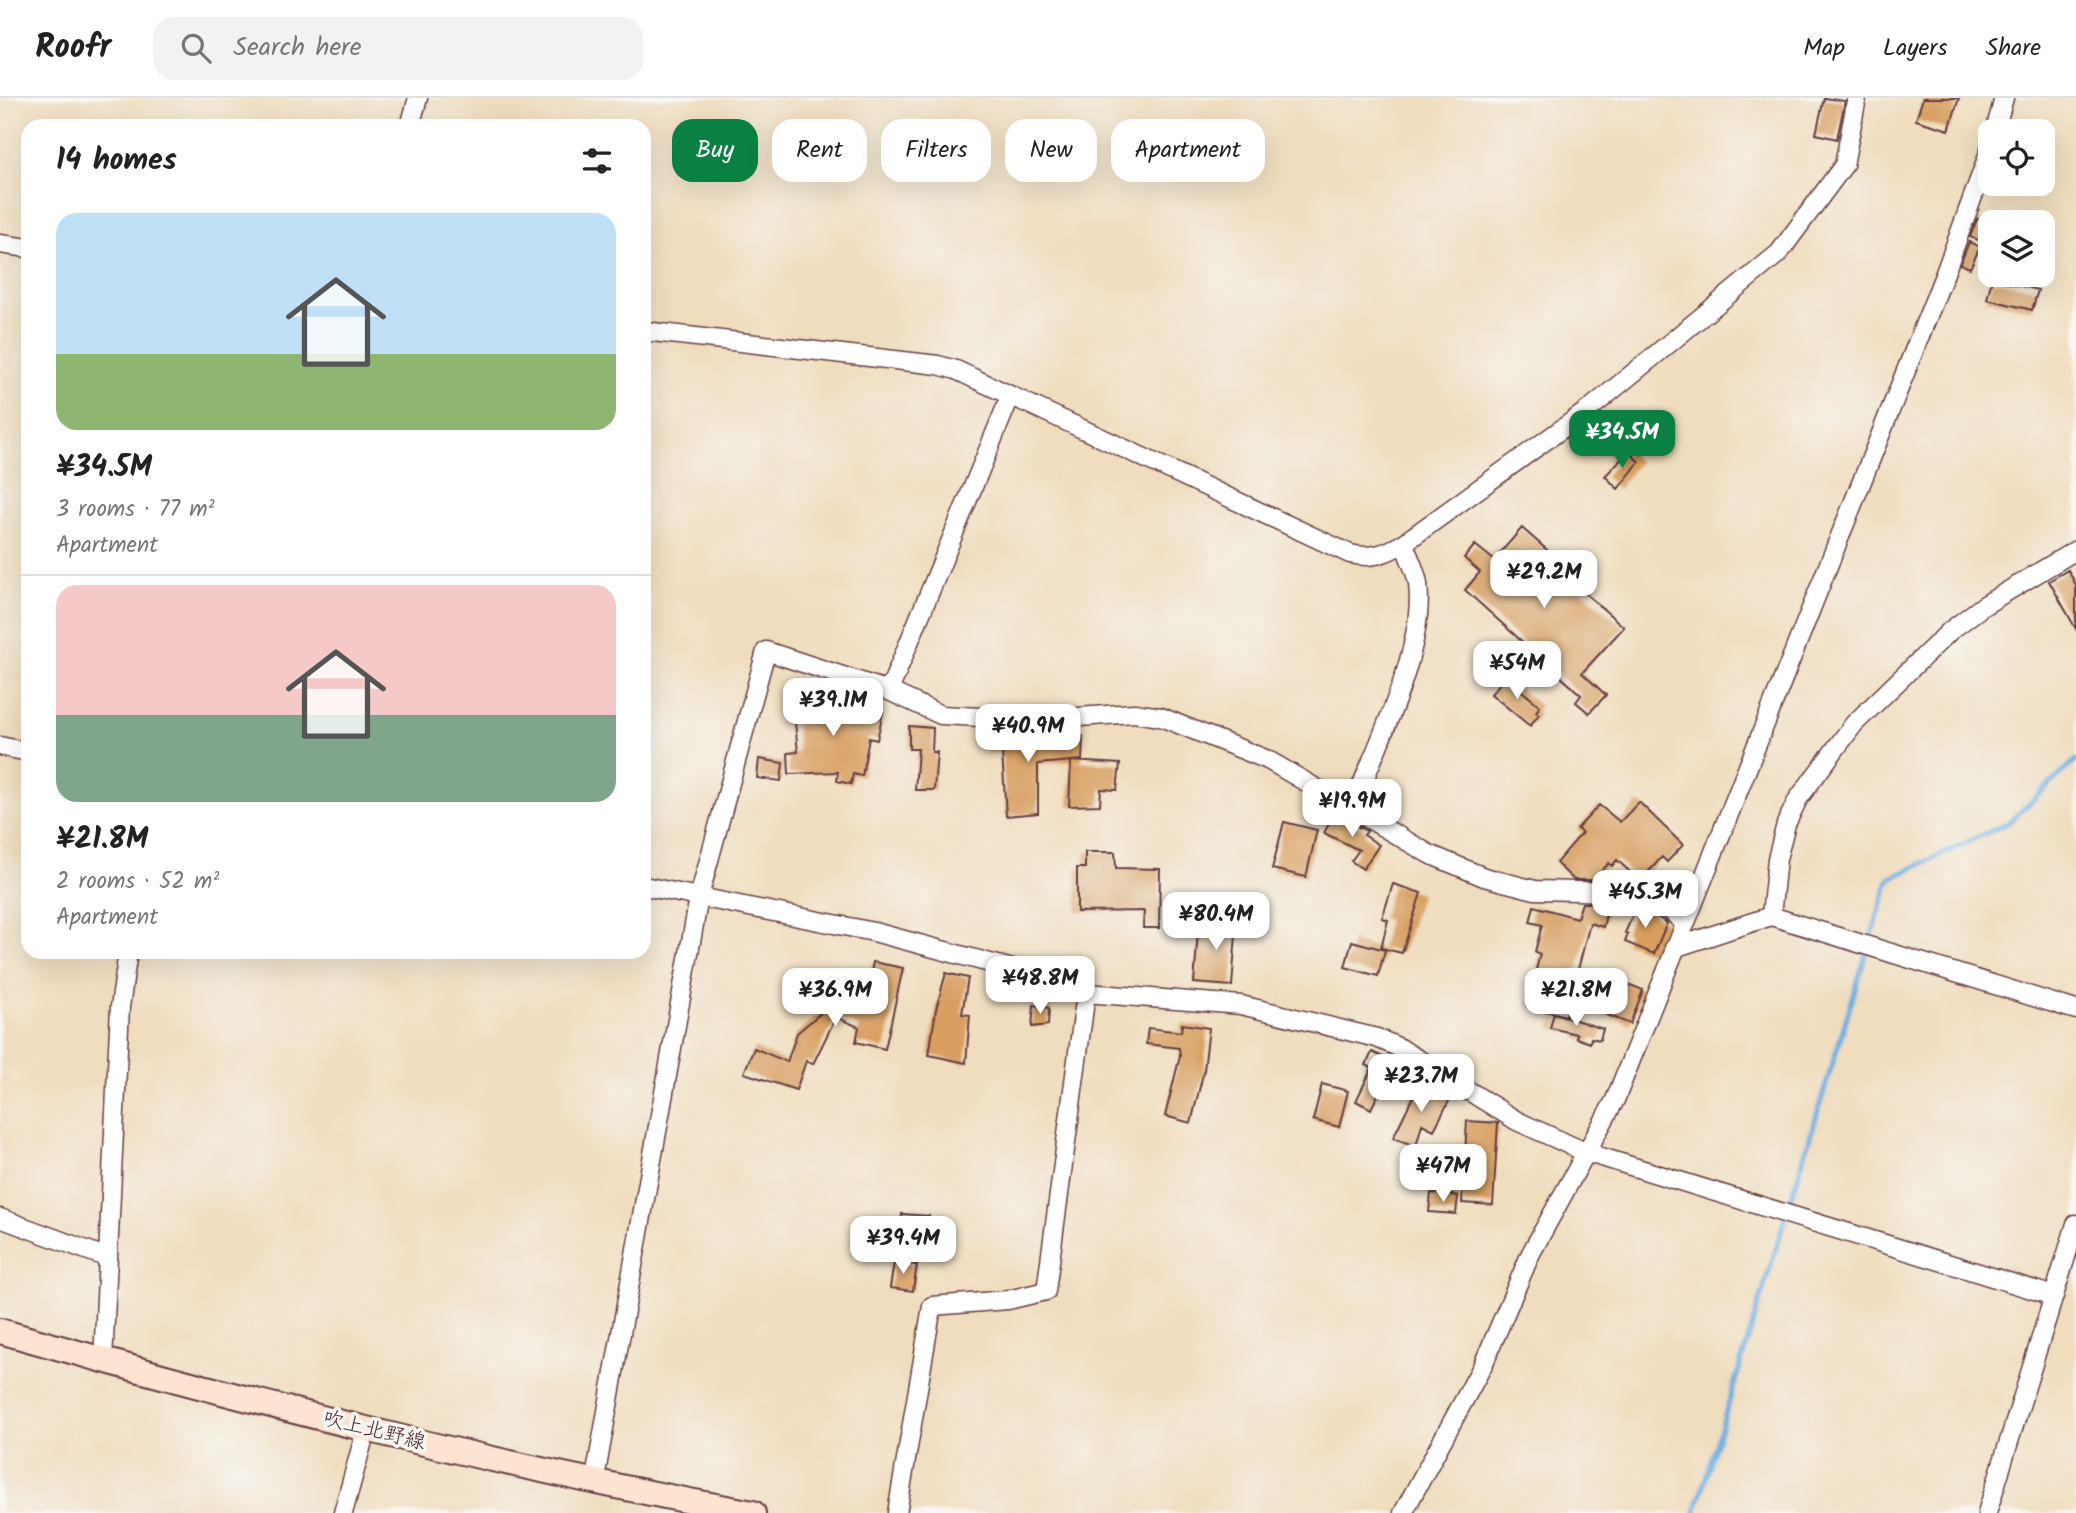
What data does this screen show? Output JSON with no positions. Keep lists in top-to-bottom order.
{
  "streets": {
    "main road": ["吹上北野線"]
  },
  "page": {
    "header": "Roofr",
    "search": "Search here",
    "nav": ["Map", "Layers", "Share"],
    "chip": [
      "Buy",
      "Rent",
      "Filters",
      "New",
      "Apartment"
    ],
    "heading": "14 homes",
    "list": [
      {
        "name": "¥34.5M",
        "note": "3 rooms · 77 m² · Apartment"
      },
      {
        "name": "¥21.8M",
        "note": "2 rooms · 52 m² · Apartment"
      }
    ],
    "price": [
      "¥34.5M",
      "¥29.2M",
      "¥54M",
      "¥39.1M",
      "¥40.9M",
      "¥19.9M",
      "¥45.3M",
      "¥80.4M",
      "¥48.8M",
      "¥36.9M",
      "¥21.8M",
      "¥23.7M",
      "¥47M",
      "¥39.4M"
    ]
  }
}
